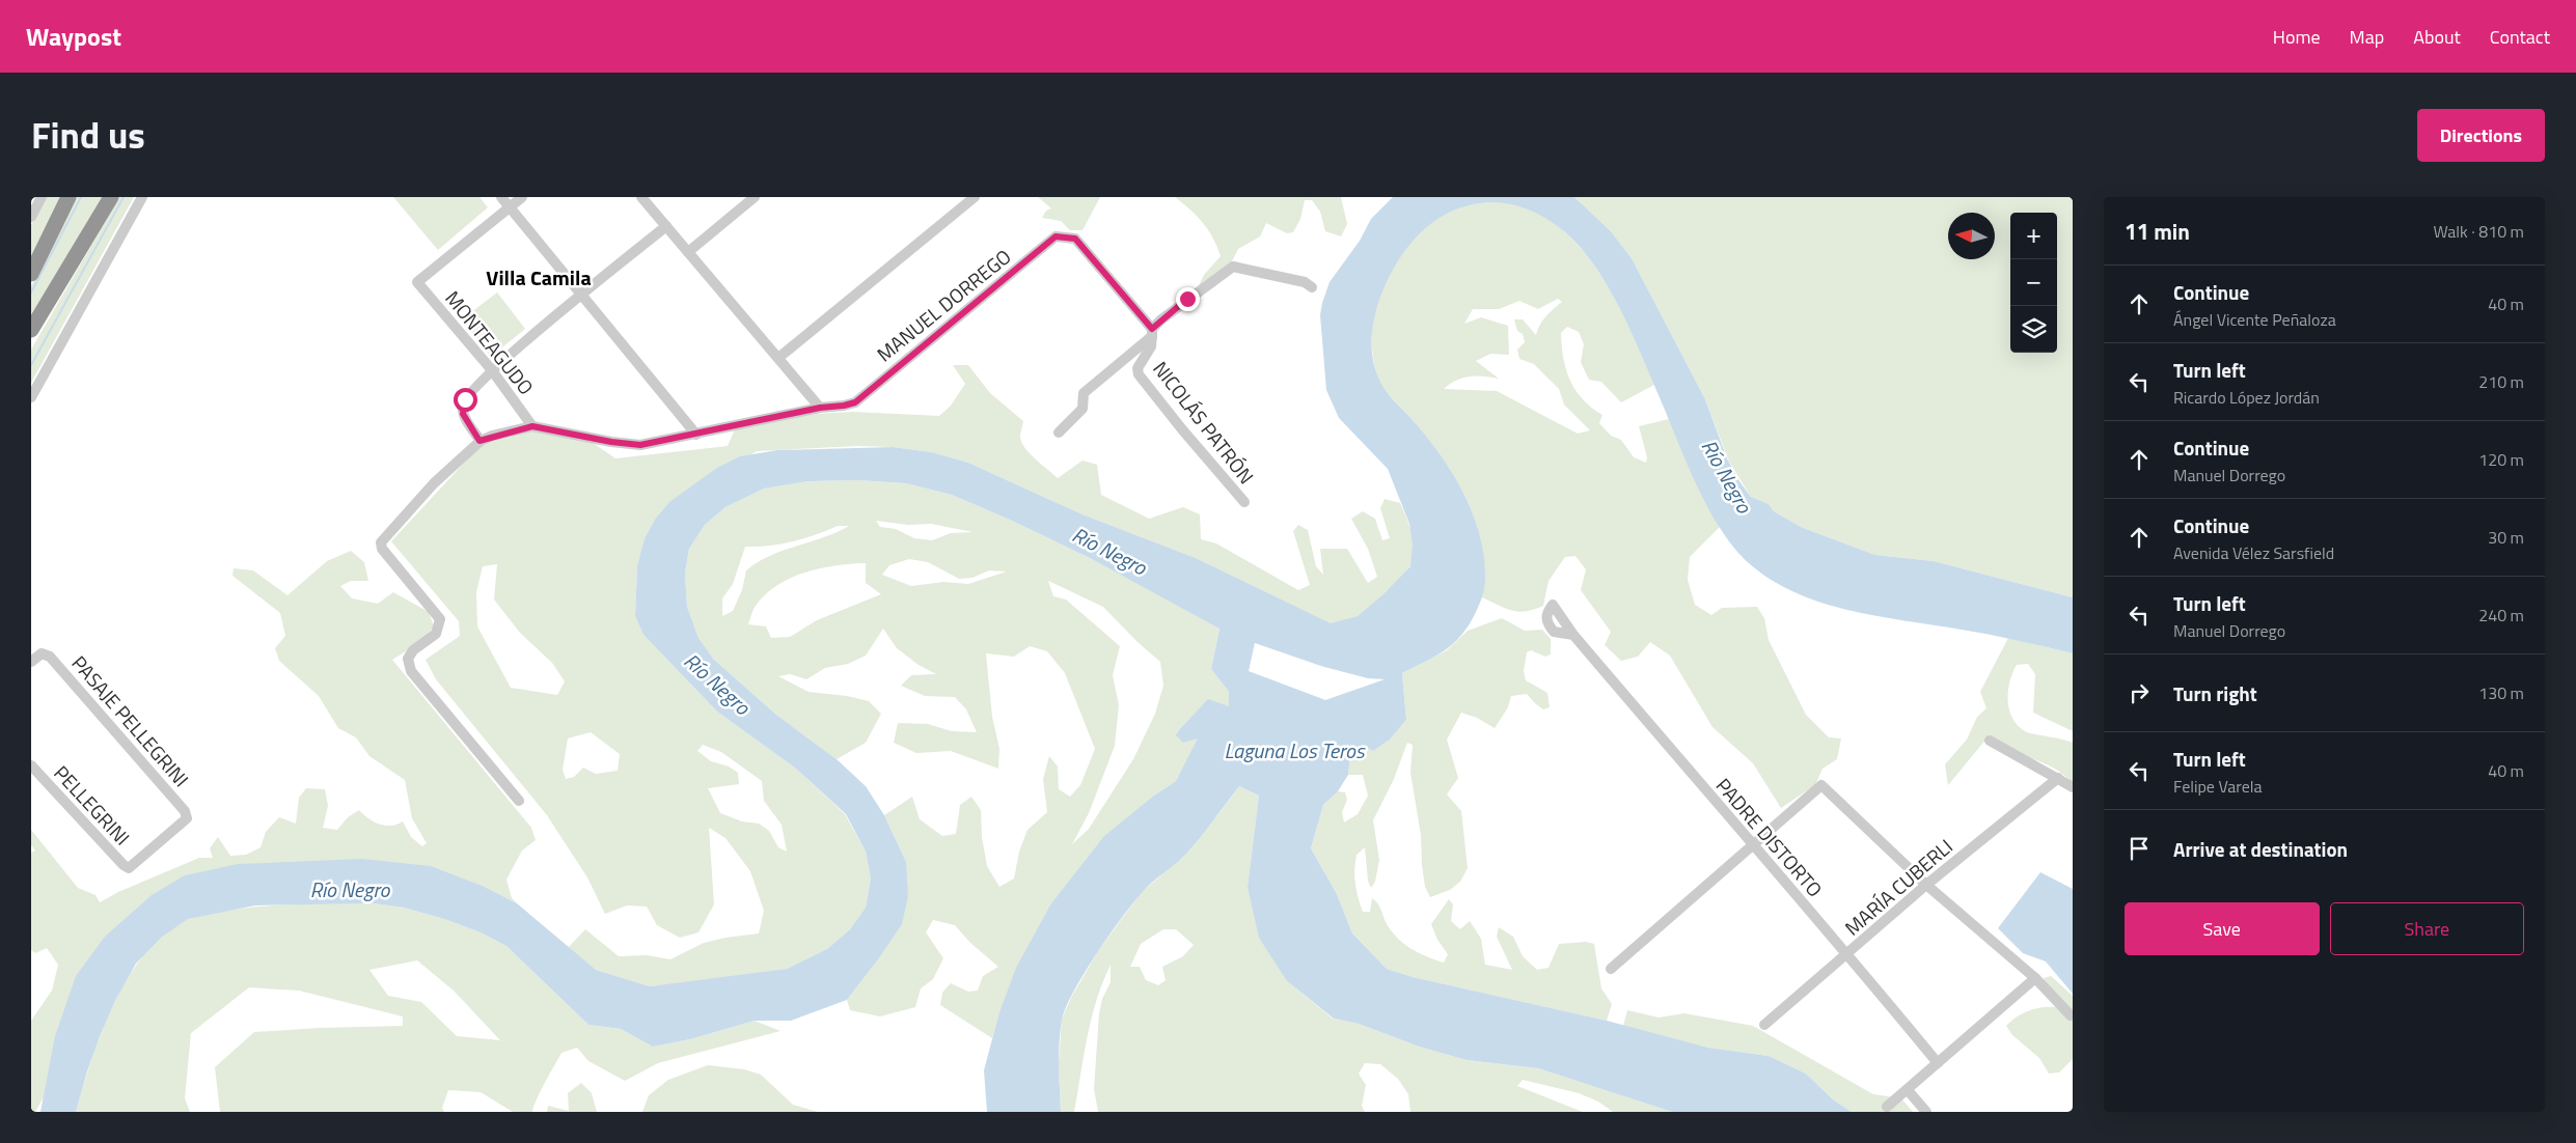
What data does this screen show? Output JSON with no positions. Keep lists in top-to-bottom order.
{
  "streets": {
    "street": [
      "MANUEL DORREGO",
      "MONTEAGUDO",
      "NICOLÁS PATRÓN",
      "PASAJE PELLEGRINI",
      "PELLEGRINI",
      "PADRE DISTORTO",
      "MARÍA CUBERLI"
    ]
  },
  "crossings": [
    ["MANUEL DORREGO", "NICOLÁS PATRÓN"],
    ["PASAJE PELLEGRINI", "PELLEGRINI"],
    ["PADRE DISTORTO", "MARÍA CUBERLI"]
  ],
  "districts": ["Villa Camila"],
  "water": ["Río Negro", "Laguna Los Teros"],
  "north": "left",
  "page": {
    "header": "Waypost",
    "nav": [
      "Home",
      "Map",
      "About",
      "Contact"
    ],
    "title": "Find us",
    "buttons": [
      "Directions",
      ["Save", "Share"]
    ],
    "heading": ["11 min", "Walk · 810 m"],
    "map_buttons": ["+", "−"],
    "list": [
      ["Continue", "Ángel Vicente Peñaloza", "40 m"],
      ["Turn left", "Ricardo López Jordán", "210 m"],
      ["Continue", "Manuel Dorrego", "120 m"],
      ["Continue", "Avenida Vélez Sarsfield", "30 m"],
      ["Turn left", "Manuel Dorrego", "240 m"],
      ["Turn right", "130 m"],
      ["Turn left", "Felipe Varela", "40 m"],
      "Arrive at destination"
    ]
  }
}
